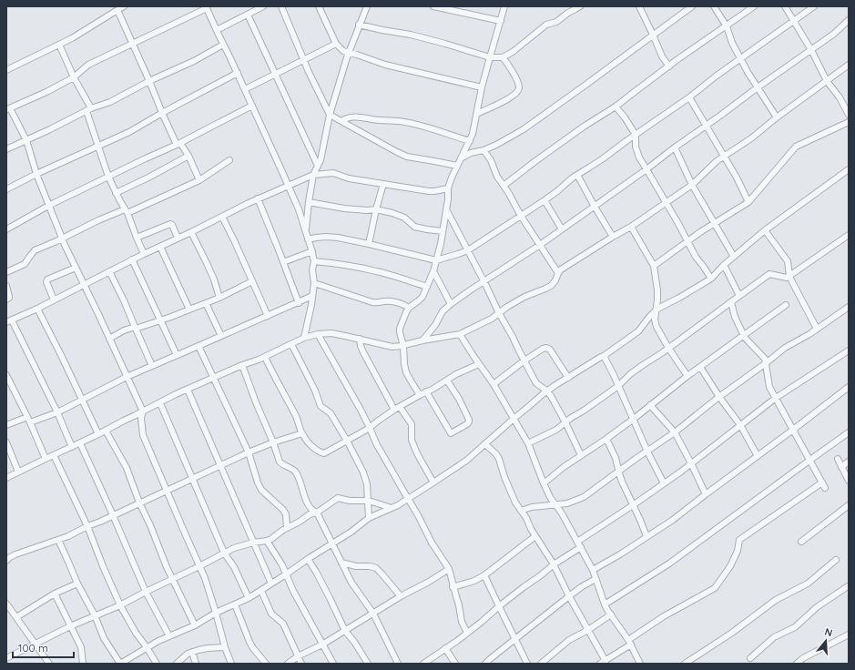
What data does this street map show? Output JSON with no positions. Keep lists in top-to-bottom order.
{
  "scale_bar": "100 m",
  "north": "top"
}
